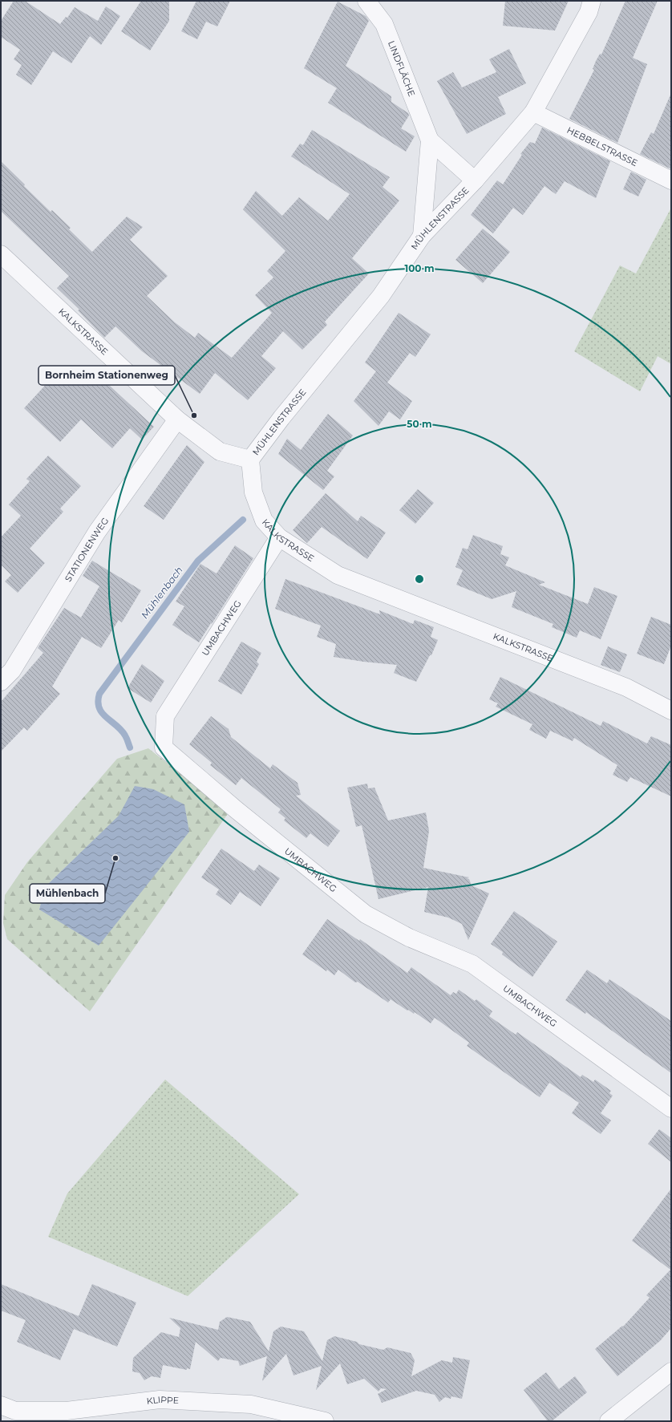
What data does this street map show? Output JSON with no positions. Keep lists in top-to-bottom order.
{
  "streets": {
    "street": [
      "LINDFLÄCHE",
      "HEBBELSTRASSE",
      "MÜHLENSTRASSE",
      "KALKSTRASSE",
      "STATIONENWEG",
      "UMBACHWEG",
      "KLIPPE"
    ]
  },
  "crossings": [
    ["LINDFLÄCHE", "MÜHLENSTRASSE"],
    ["HEBBELSTRASSE", "MÜHLENSTRASSE"],
    ["MÜHLENSTRASSE", "KALKSTRASSE"],
    ["KALKSTRASSE", "STATIONENWEG"],
    ["KALKSTRASSE", "UMBACHWEG"]
  ],
  "water": ["Mühlenbach"],
  "places": ["Bornheim Stationenweg", "Mühlenbach"],
  "rings": ["100 m", "50 m"]
}
